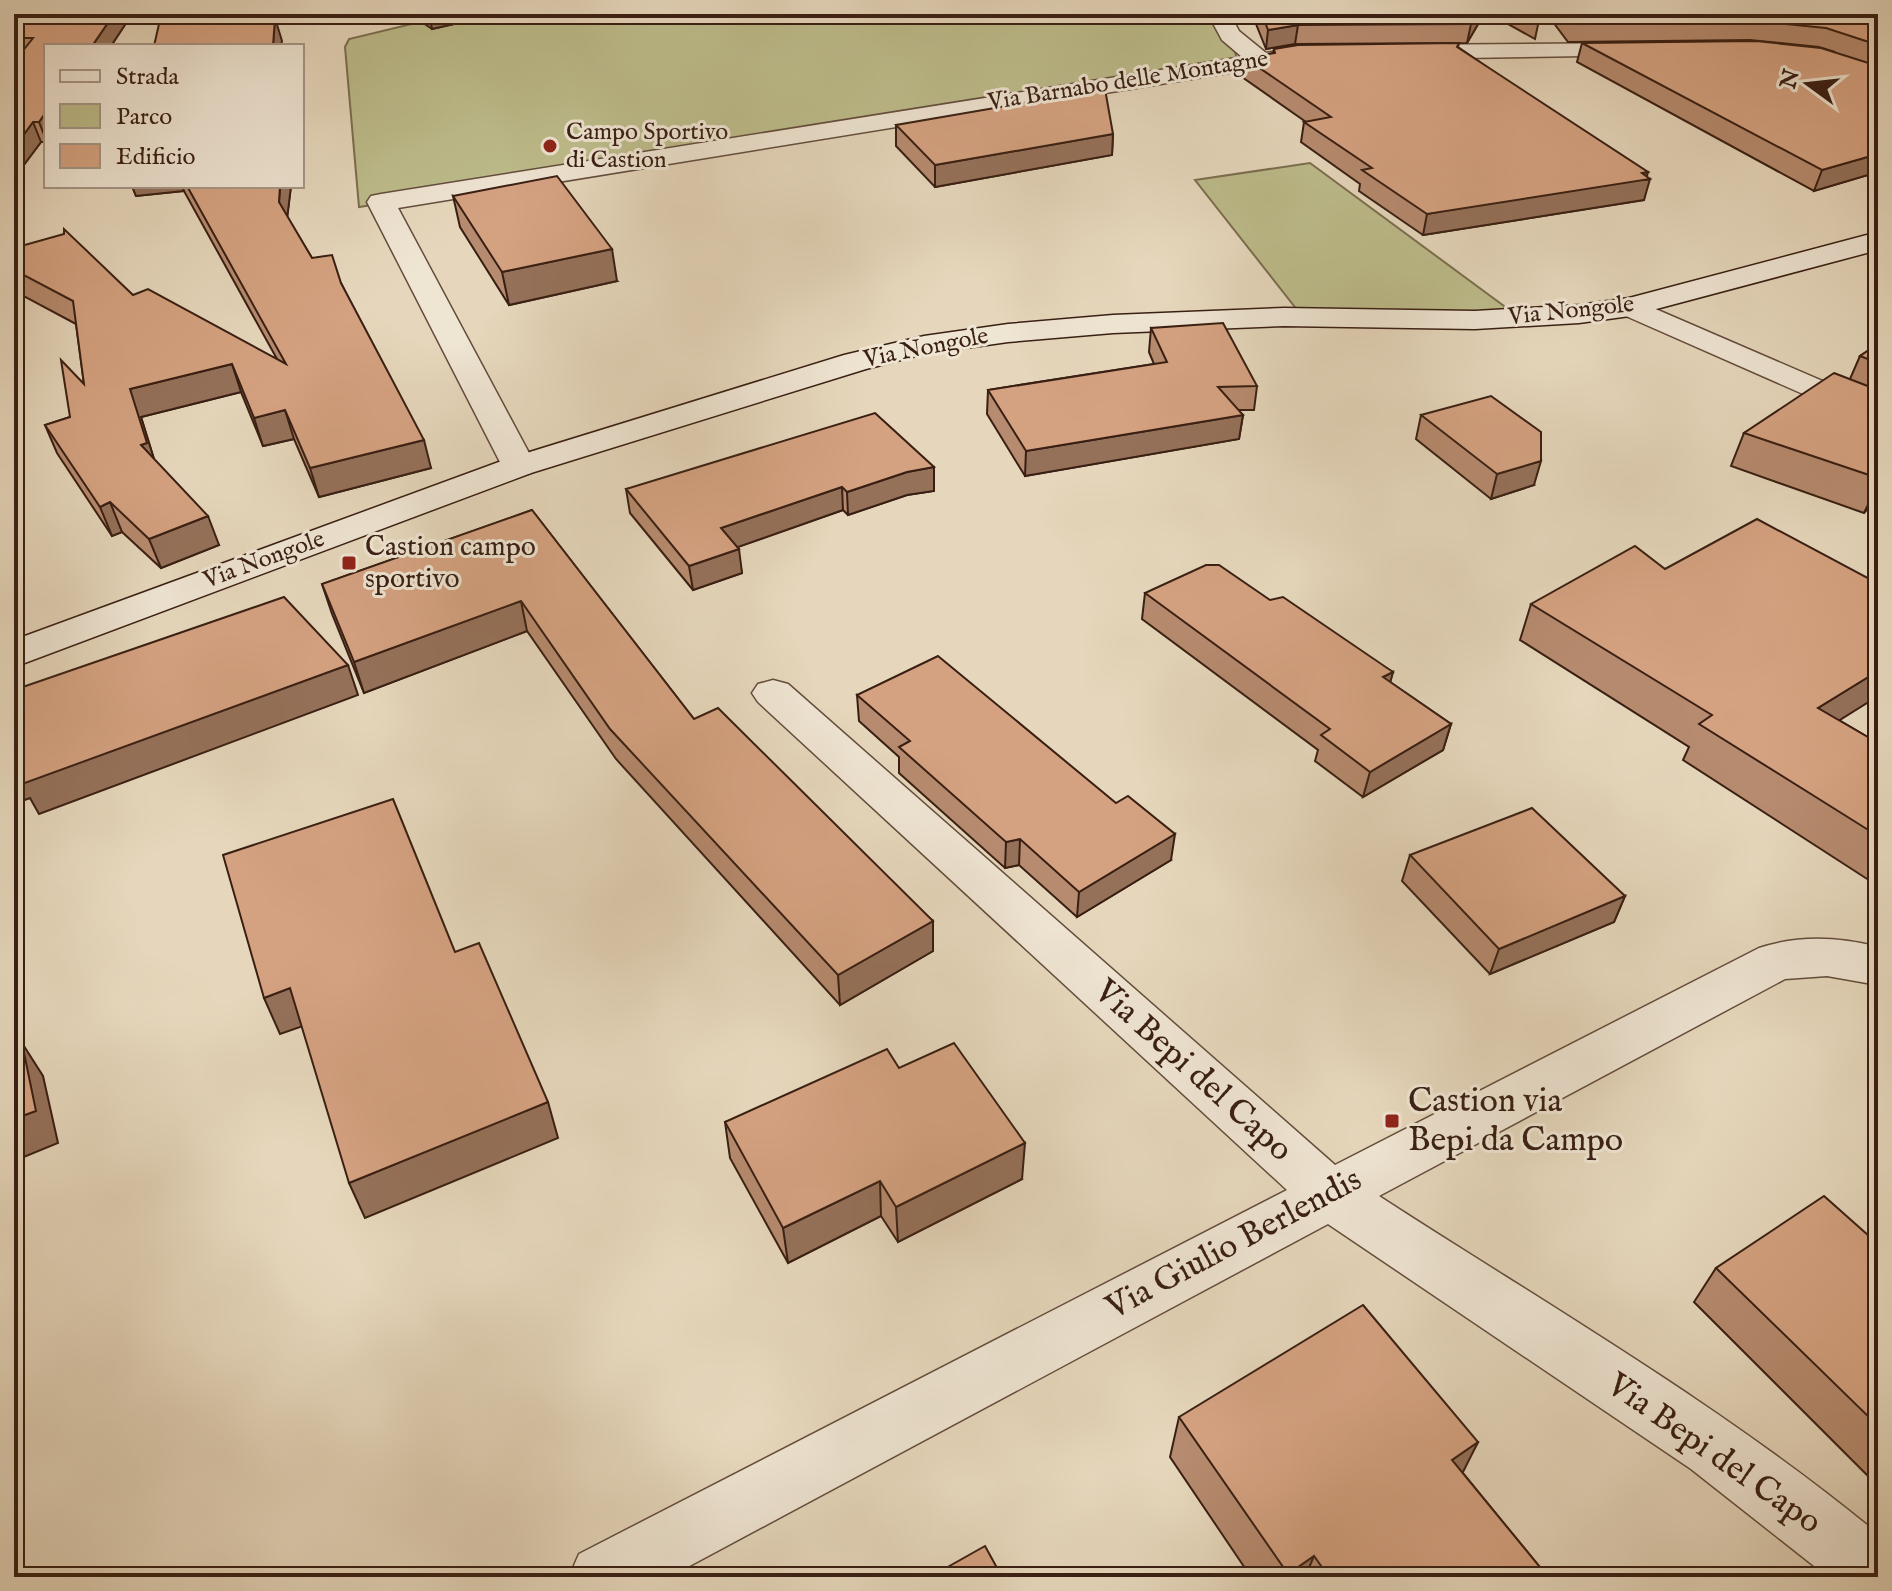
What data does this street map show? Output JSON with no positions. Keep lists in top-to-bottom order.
{
  "streets": {
    "street": [
      "Via Barnabo delle Montagne",
      "Via Nongole",
      "Via Bepi del Capo",
      "Via Giulio Berlendis"
    ]
  },
  "crossings": [
    ["Via Barnabo delle Montagne", "Via Nongole"],
    ["Via Bepi del Capo", "Via Giulio Berlendis"]
  ],
  "places": {
    "other": ["Campo Sportivo di Castion"],
    "transit": ["Castion campo sportivo", "Castion via Bepi da Campo"]
  },
  "legend": ["Strada", "Parco", "Edificio"],
  "north": "left"
}
